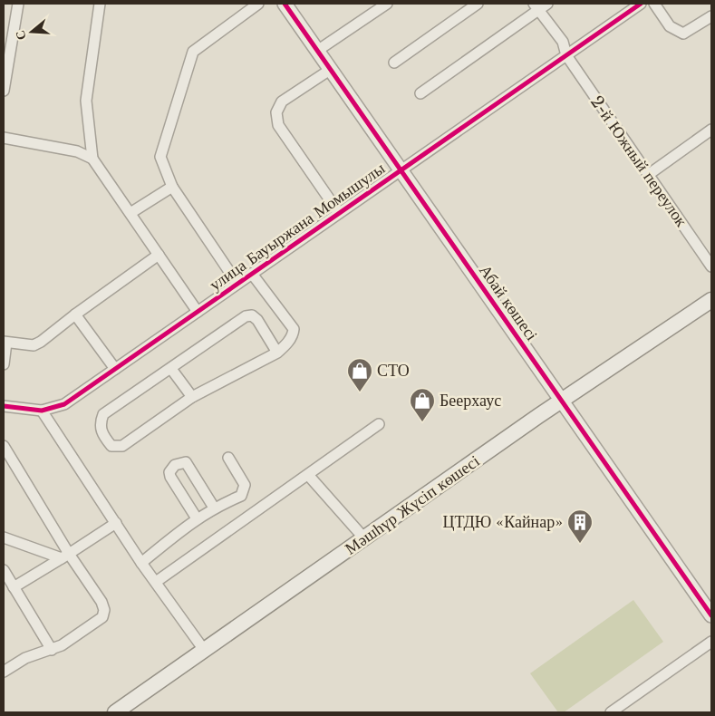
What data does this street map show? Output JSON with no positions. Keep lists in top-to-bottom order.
{
  "streets": {
    "main road": ["Мәшһүр Жүсіп көшесі"],
    "street": ["2-й Южный переулок", "улица Бауыржана Момышулы", "Абай көшесі"]
  },
  "crossings": [
    ["2-й Южный переулок", "улица Бауыржана Момышулы"],
    ["улица Бауыржана Момышулы", "Абай көшесі"],
    ["Абай көшесі", "Мәшһүр Жүсіп көшесі"]
  ],
  "places": {
    "shop": ["СТО", "Беерхаус"],
    "building": ["ЦТДЮ «Кайнар»"]
  },
  "north": "left"
}
